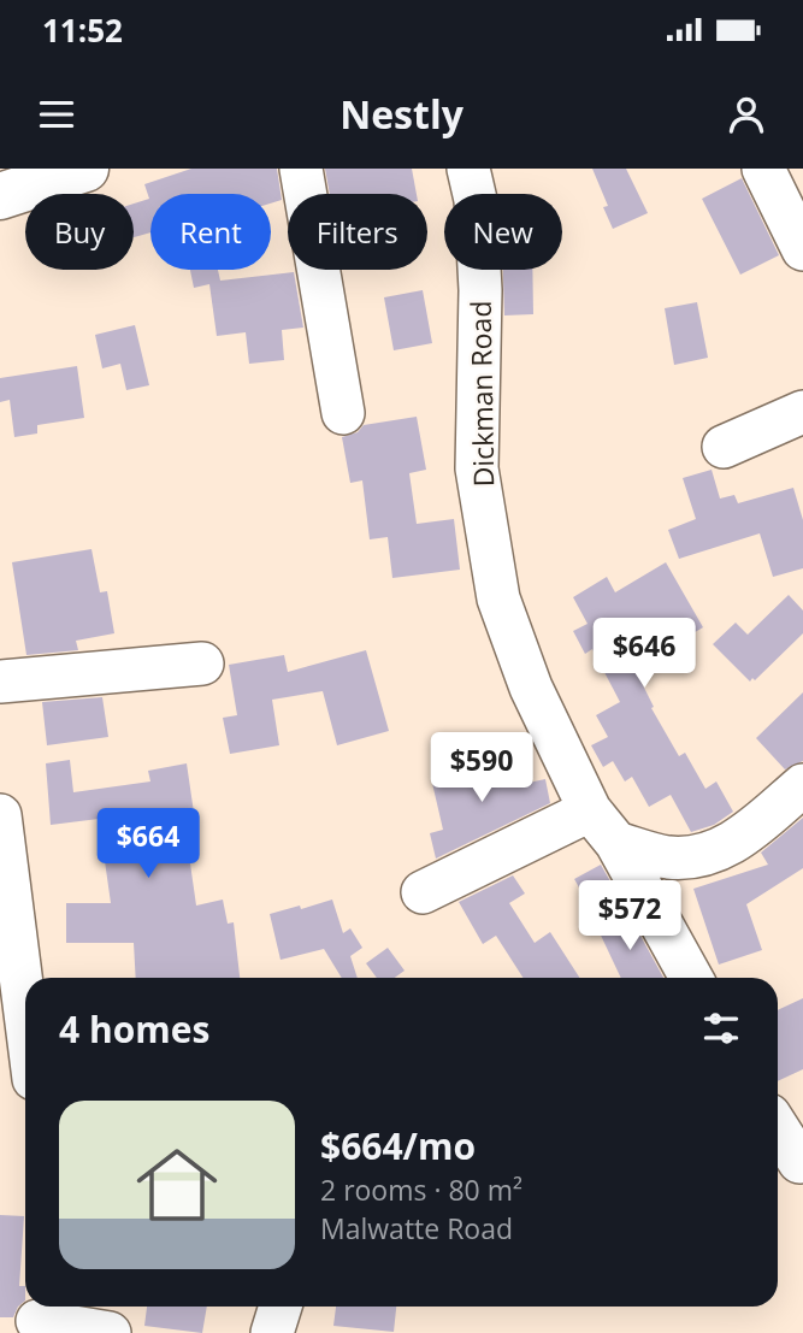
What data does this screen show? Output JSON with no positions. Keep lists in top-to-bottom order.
{
  "streets": {
    "street": ["Dickman Road"]
  },
  "page": {
    "status": "11:52",
    "header": "Nestly",
    "chip": [
      "Buy",
      "Rent",
      "Filters",
      "New"
    ],
    "price": [
      "$646",
      "$590",
      "$664",
      "$572"
    ],
    "heading": "4 homes",
    "list": [
      {
        "name": "$664/mo",
        "note": "2 rooms · 80 m² · Malwatte Road"
      }
    ]
  }
}
